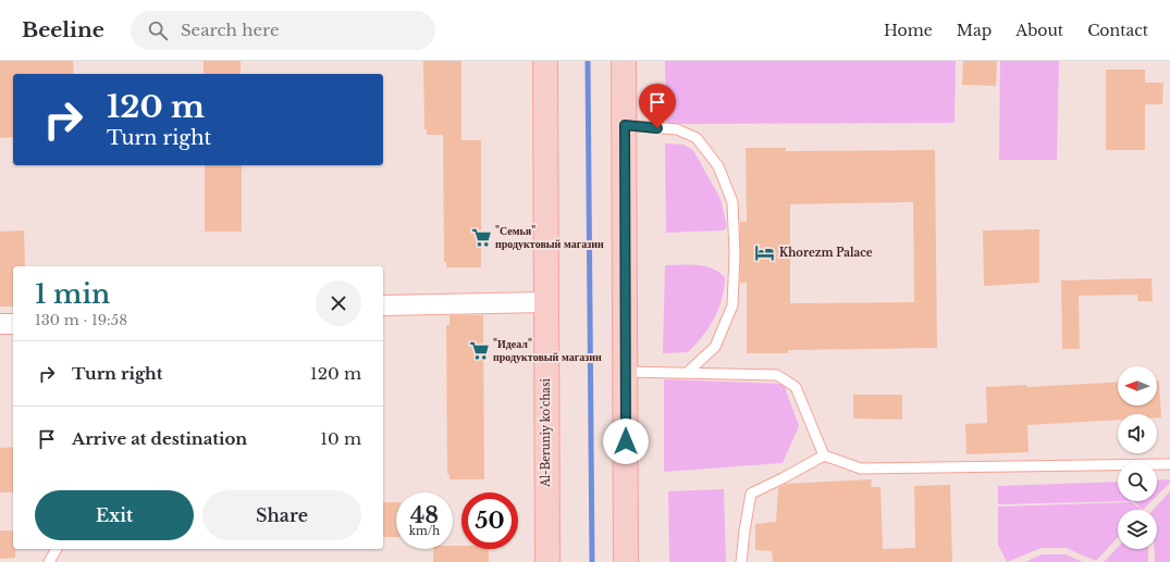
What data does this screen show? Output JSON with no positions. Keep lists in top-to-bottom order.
{
  "streets": {
    "main road": ["Al-Beruniy ko’chasi"]
  },
  "places": {
    "supermarket": ["\"Семья\" продуктовый магазин", "\"Идеал\" продуктовый магазин"],
    "hotel": ["Khorezm Palace"]
  },
  "north": "left",
  "page": {
    "header": "Beeline",
    "search": "Search here",
    "nav": [
      "Home",
      "Map",
      "About",
      "Contact"
    ],
    "turn": ["120 m", "Turn right"],
    "heading": ["1 min", "130 m · 19:58"],
    "list": [
      {
        "name": "Turn right",
        "value": "120 m"
      },
      {
        "name": "Arrive at destination",
        "value": "10 m"
      }
    ],
    "buttons": ["Exit", "Share"],
    "speed": "48 km/h",
    "limit": "50"
  }
}
